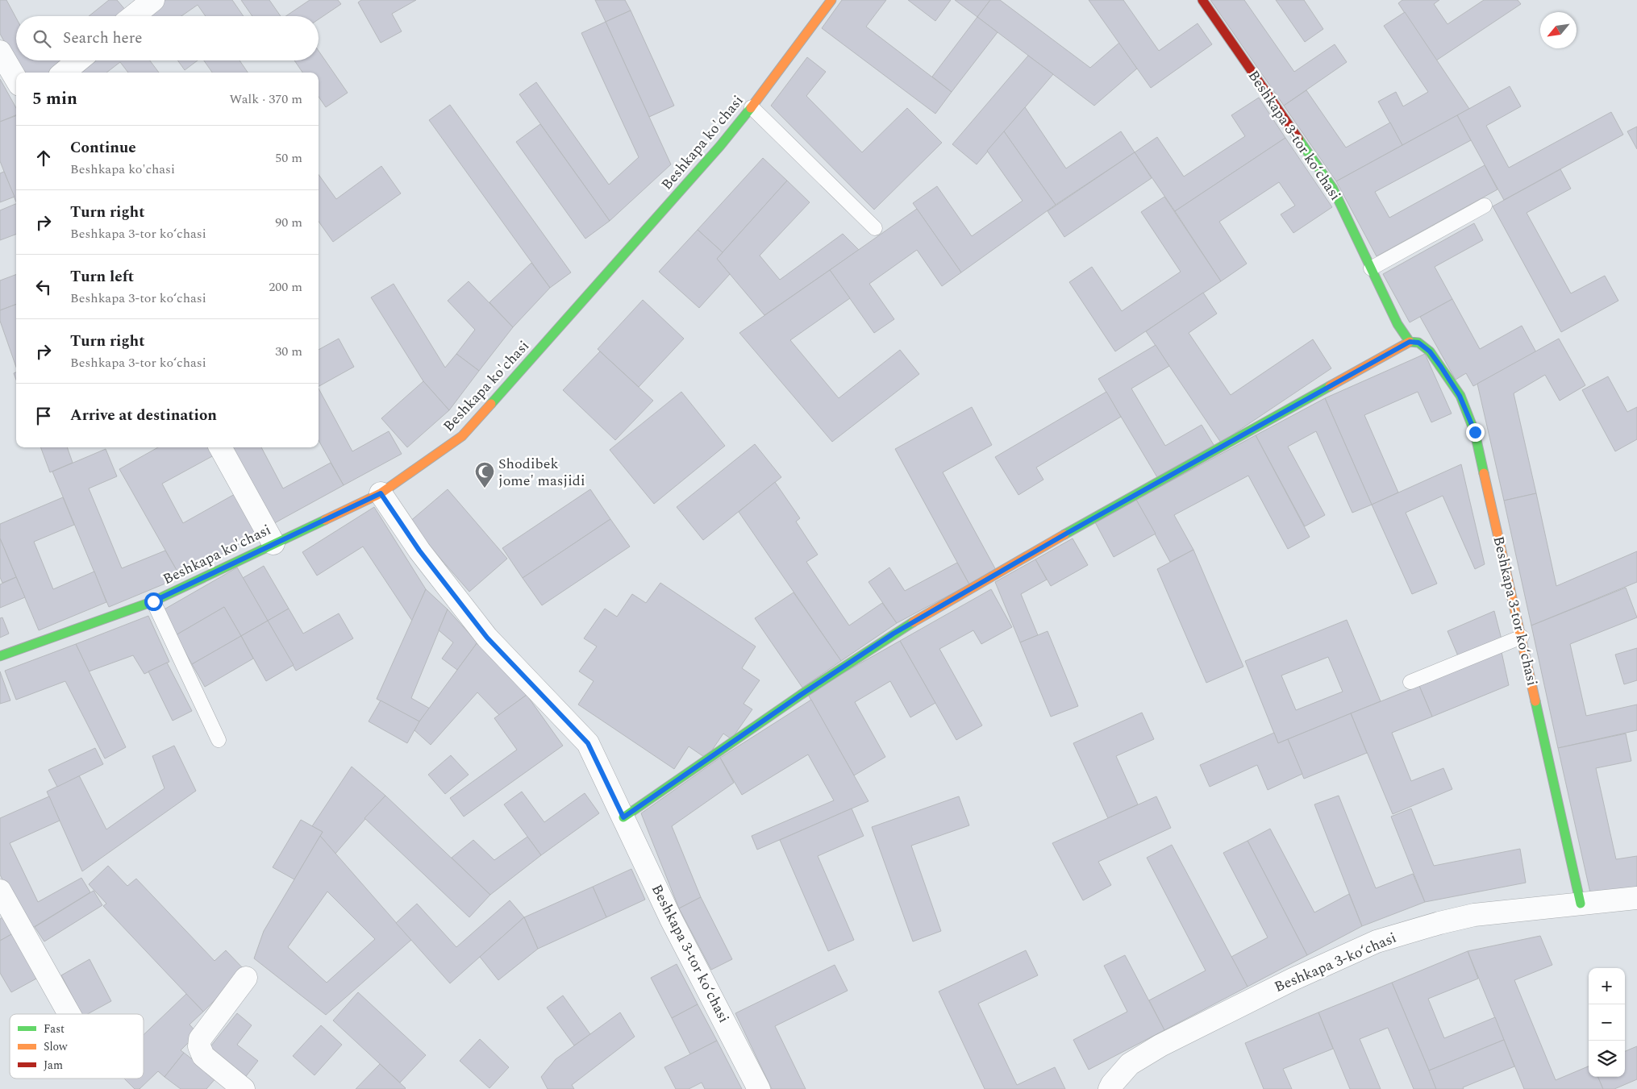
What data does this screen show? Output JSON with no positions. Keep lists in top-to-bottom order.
{
  "streets": {
    "street": ["Beshkapa 3-tor koʻchasi", "Beshkapa ko'chasi", "Beshkapa 3-koʻchasi"]
  },
  "crossings": [
    ["Beshkapa 3-tor koʻchasi", "Beshkapa ko'chasi"],
    ["Beshkapa 3-tor koʻchasi", "Beshkapa 3-koʻchasi"]
  ],
  "places": {
    "mosque": ["Shodibek jome' masjidi"]
  },
  "legend": ["Fast", "Slow", "Jam"],
  "north": "bottom left",
  "page": {
    "search": "Search here",
    "heading": ["5 min", "Walk · 370 m"],
    "list": [
      ["Continue", "Beshkapa ko'chasi", "50 m"],
      ["Turn right", "Beshkapa 3-tor koʻchasi", "90 m"],
      ["Turn left", "Beshkapa 3-tor koʻchasi", "200 m"],
      ["Turn right", "Beshkapa 3-tor koʻchasi", "30 m"],
      "Arrive at destination"
    ],
    "map_buttons": ["+", "−"]
  }
}
